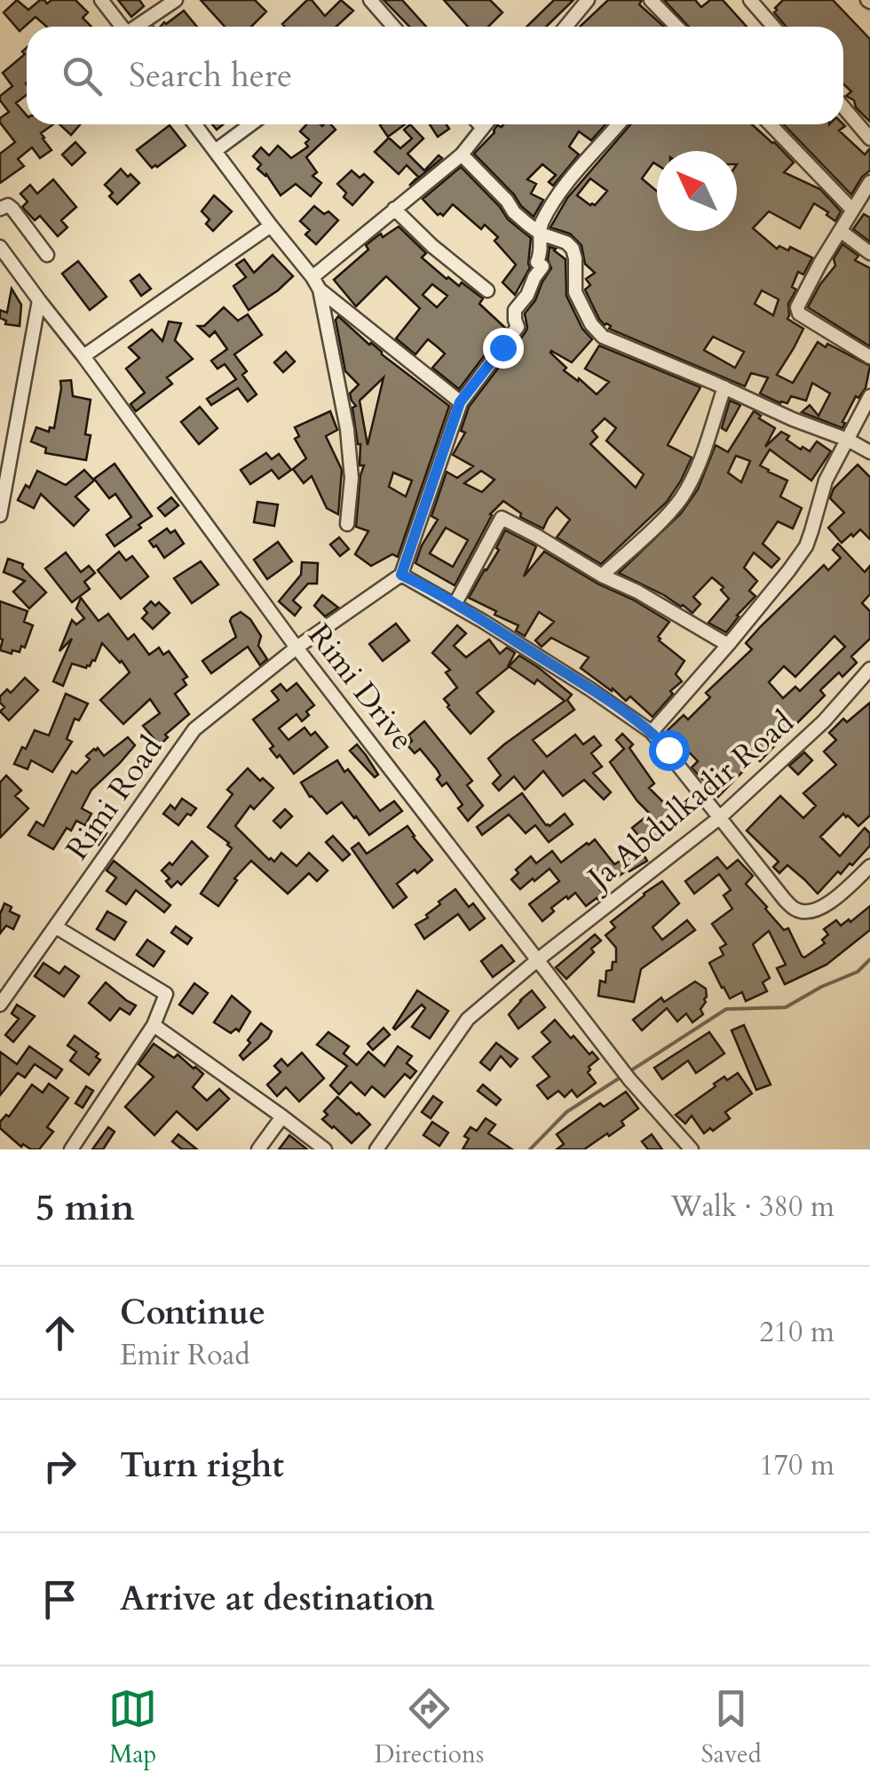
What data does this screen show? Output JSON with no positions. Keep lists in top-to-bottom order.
{
  "streets": {
    "street": ["Rimi Drive", "Rimi Road", "Ja Abdulkadir Road"]
  },
  "crossings": [
    ["Rimi Drive", "Rimi Road"],
    ["Rimi Drive", "Ja Abdulkadir Road"]
  ],
  "north": "top left",
  "page": {
    "search": "Search here",
    "heading": ["5 min", "Walk · 380 m"],
    "list": [
      ["Continue", "Emir Road", "210 m"],
      ["Turn right", "170 m"],
      "Arrive at destination"
    ],
    "nav": ["Map", "Directions", "Saved"]
  }
}
